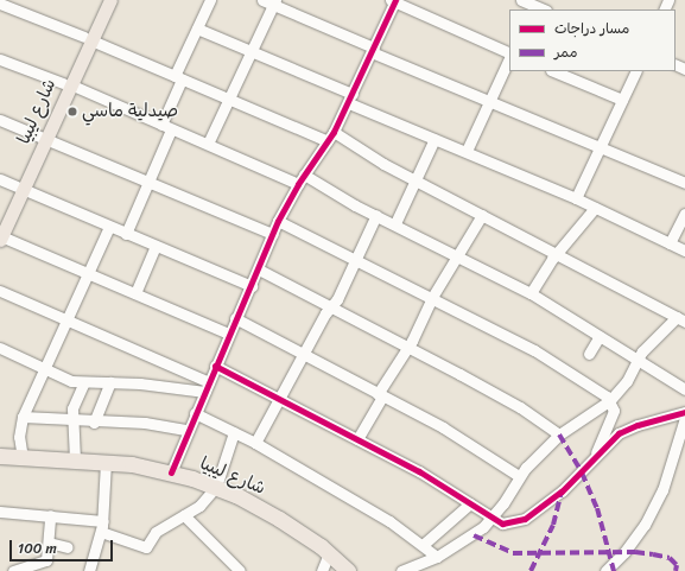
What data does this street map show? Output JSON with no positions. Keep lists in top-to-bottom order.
{
  "streets": {
    "highway": ["شارع ليبيا"]
  },
  "places": ["صيدلية ماسي"],
  "legend": ["مسار دراجات", "ممر"],
  "scale_bar": "100 m"
}
